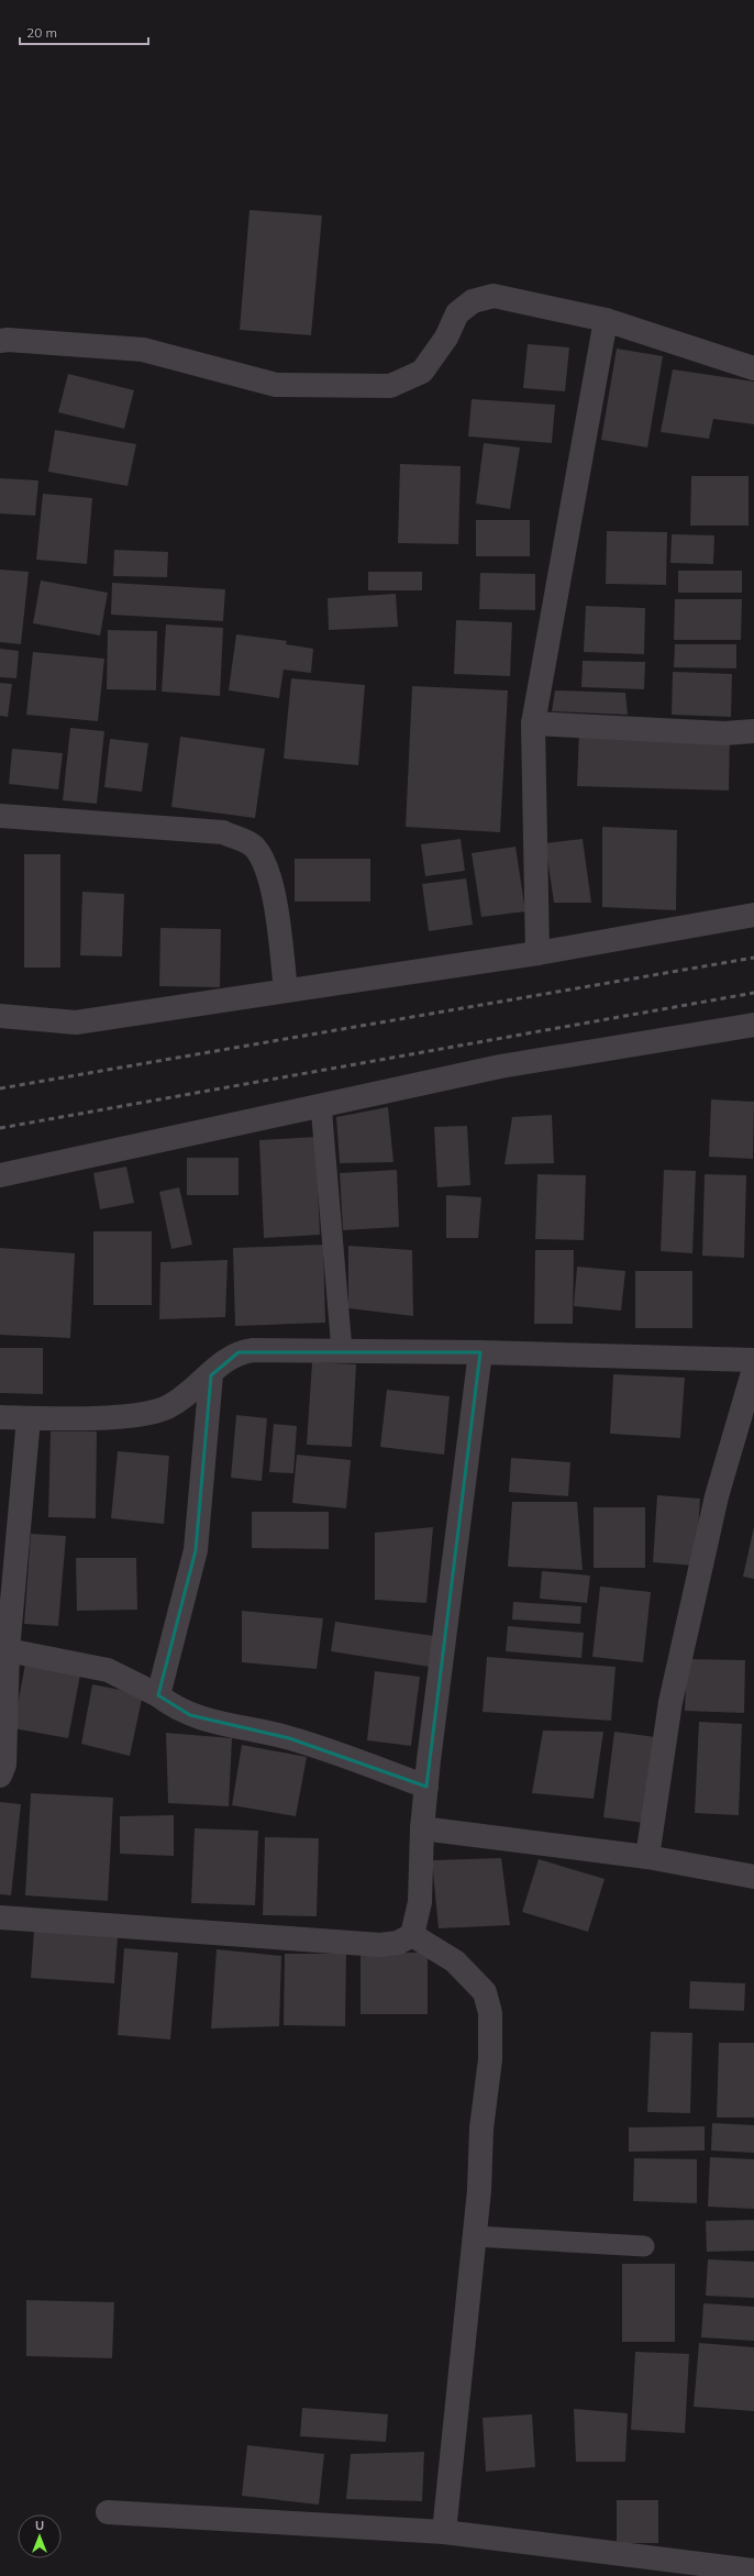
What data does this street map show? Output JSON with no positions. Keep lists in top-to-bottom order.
{
  "scale_bar": "20 m",
  "north": "top"
}
